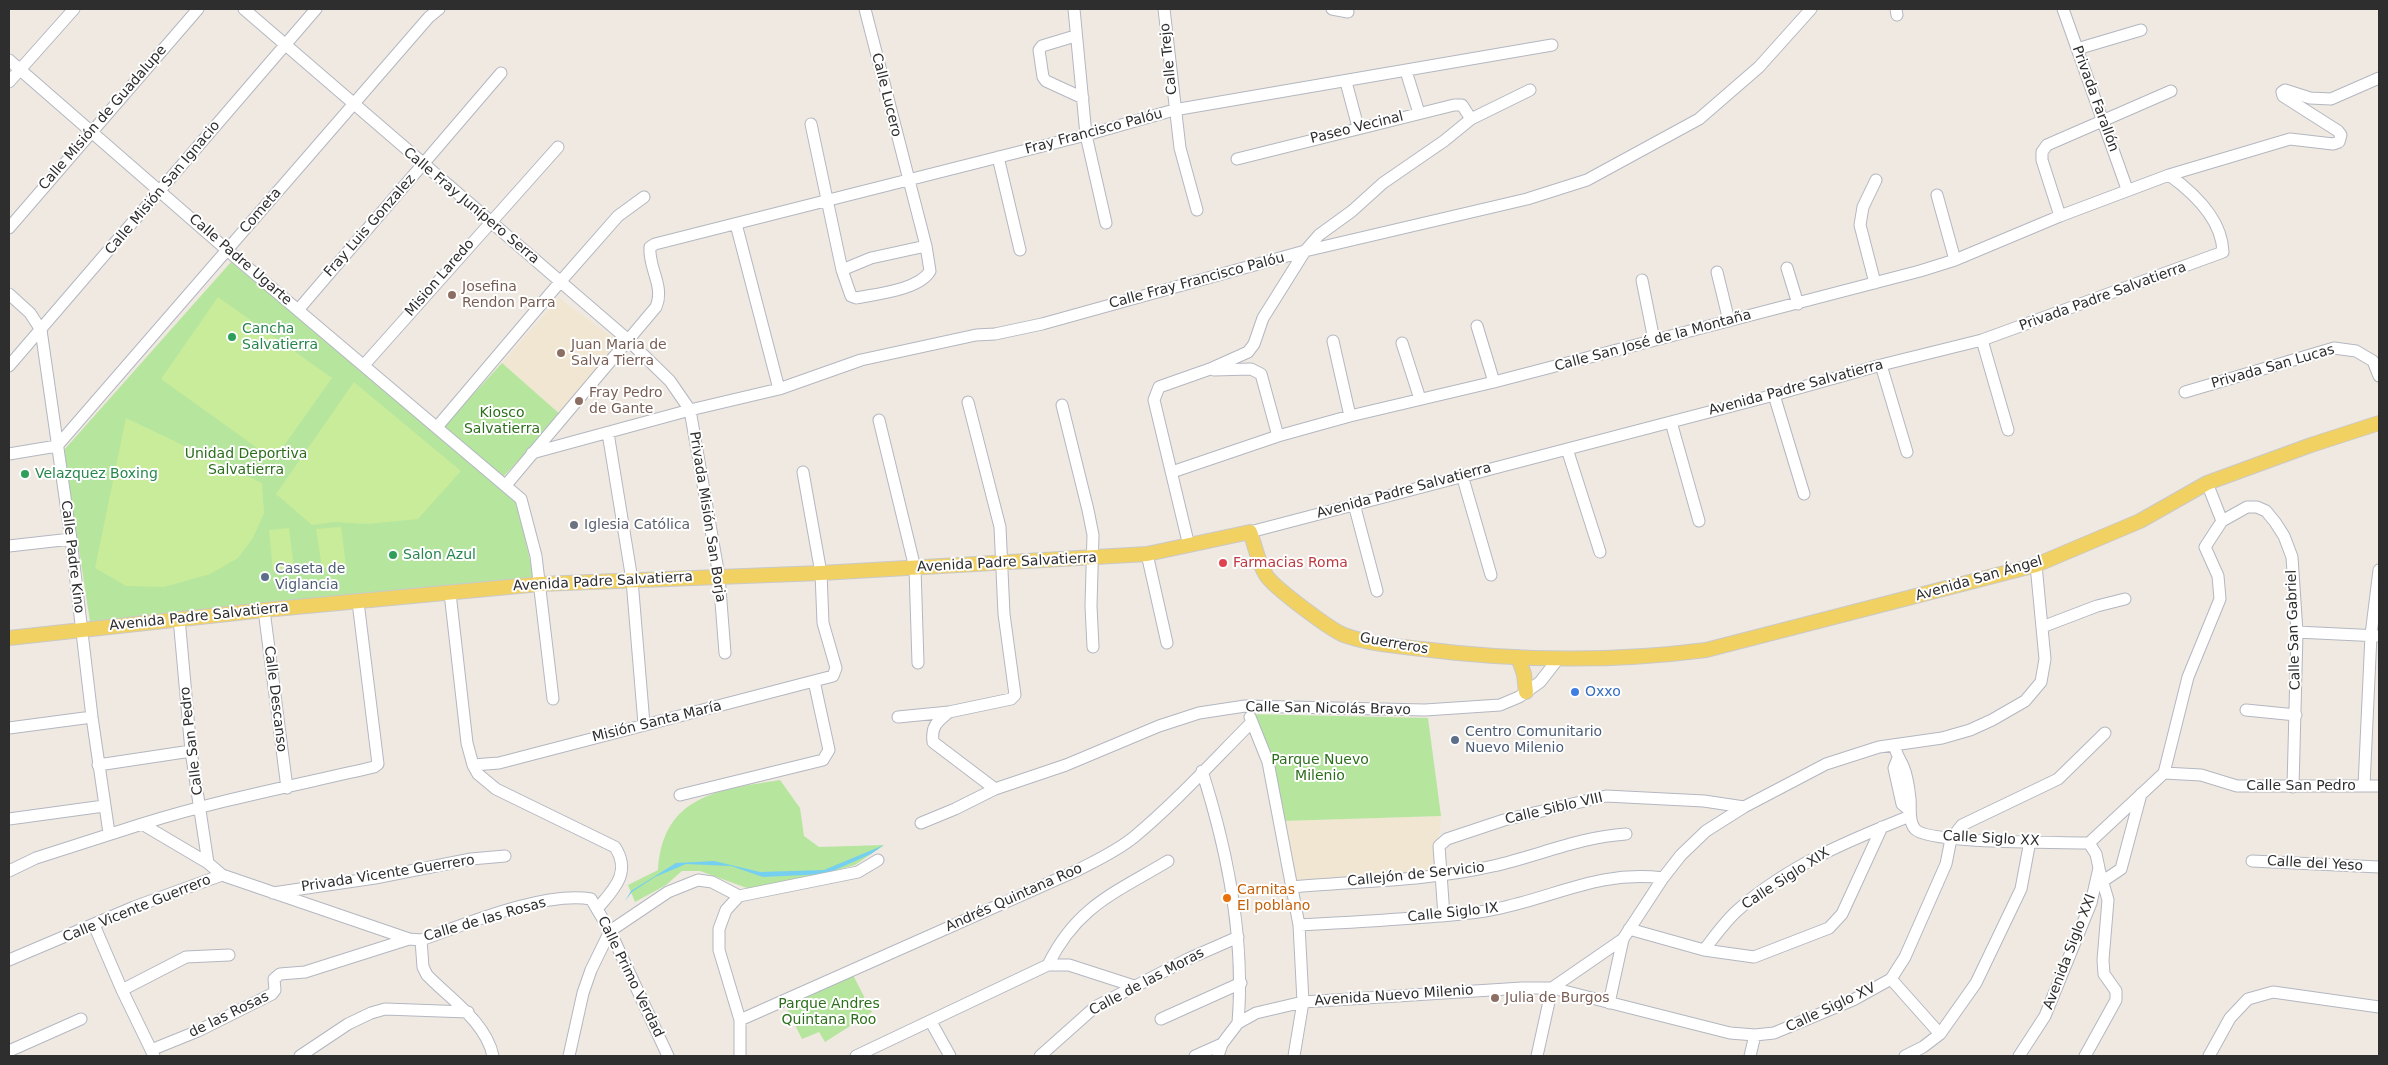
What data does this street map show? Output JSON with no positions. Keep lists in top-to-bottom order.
{
  "streets": {
    "main road": ["Avenida Padre Salvatierra", "Avenida San Ángel", "Guerreros"],
    "street": [
      "Calle Trejo",
      "Calle Lucero",
      "Privada Farallón",
      "Calle Misión de Guadalupe",
      "Paseo Vecinal",
      "Fray Francisco Palóu",
      "Calle Misión San Ignacio",
      "Calle Fray Junípero Serra",
      "Cometa",
      "Fray Luis Gonzalez",
      "Calle Padre Ugarte",
      "Mision Laredo",
      "Calle Fray Francisco Palóu",
      "Privada Padre Salvatierra",
      "Calle San José de la Montaña",
      "Privada San Lucas",
      "Privada Misión San Borja",
      "Calle Padre Kino",
      "Calle San Gabriel",
      "Calle Descanso",
      "Calle San Nicolás Bravo",
      "Misión Santa María",
      "Calle San Pedro",
      "Calle Siblo VIII",
      "Calle Siglo XX",
      "Calle del Yeso",
      "Privada Vicente Guerrero",
      "Callejón de Servicio",
      "Calle Siglo XIX",
      "Andrés Quintana Roo",
      "Calle Vicente Guerrero",
      "Calle Siglo IX",
      "Calle de las Rosas",
      "Avenida Siglo XXI",
      "Calle Primo Verdad",
      "Calle de las Moras",
      "Avenida Nuevo Milenio",
      "Calle Siglo XV",
      "de las Rosas"
    ]
  },
  "crossings": [
    ["Calle Trejo", "Fray Francisco Palóu"],
    ["Calle Lucero", "Fray Francisco Palóu"],
    ["Privada Farallón", "Calle San José de la Montaña"],
    ["Calle Misión de Guadalupe", "Calle Padre Ugarte"],
    ["Fray Francisco Palóu", "Calle Fray Junípero Serra"],
    ["Calle Misión San Ignacio", "Calle Fray Junípero Serra"],
    ["Calle Misión San Ignacio", "Calle Padre Ugarte"],
    ["Calle Misión San Ignacio", "Calle Padre Kino"],
    ["Calle Fray Junípero Serra", "Cometa"],
    ["Calle Fray Junípero Serra", "Fray Luis Gonzalez"],
    ["Calle Fray Junípero Serra", "Mision Laredo"],
    ["Calle Fray Junípero Serra", "Calle Fray Francisco Palóu"],
    ["Calle Fray Junípero Serra", "Privada Misión San Borja"],
    ["Cometa", "Calle Padre Ugarte"],
    ["Cometa", "Calle Padre Kino"],
    ["Fray Luis Gonzalez", "Calle Padre Ugarte"],
    ["Calle Padre Ugarte", "Mision Laredo"],
    ["Calle Padre Ugarte", "Avenida Padre Salvatierra"],
    ["Calle Fray Francisco Palóu", "Privada Misión San Borja"],
    ["Privada Padre Salvatierra", "Calle San José de la Montaña"],
    ["Privada Padre Salvatierra", "Avenida Padre Salvatierra"],
    ["Avenida Padre Salvatierra", "Privada Misión San Borja"],
    ["Avenida Padre Salvatierra", "Calle Padre Kino"],
    ["Avenida Padre Salvatierra", "Guerreros"],
    ["Avenida Padre Salvatierra", "Calle Descanso"],
    ["Avenida Padre Salvatierra", "Misión Santa María"],
    ["Avenida Padre Salvatierra", "Calle San Pedro"],
    ["Avenida San Ángel", "Guerreros"],
    ["Avenida San Ángel", "Calle San Nicolás Bravo"],
    ["Calle San Gabriel", "Calle San Pedro"],
    ["Guerreros", "Calle San Nicolás Bravo"],
    ["Calle Siblo VIII", "Callejón de Servicio"],
    ["Calle Siblo VIII", "Calle Siglo IX"],
    ["Calle Siglo XX", "Calle Siglo XIX"],
    ["Calle Siglo XX", "Calle Siglo XV"],
    ["Privada Vicente Guerrero", "Calle Vicente Guerrero"],
    ["Calle Vicente Guerrero", "Calle de las Rosas"],
    ["Calle Vicente Guerrero", "de las Rosas"],
    ["Calle de las Rosas", "Calle Primo Verdad"],
    ["Calle de las Rosas", "de las Rosas"],
    ["Avenida Nuevo Milenio", "Calle Siglo XV"]
  ],
  "parks": [
    "Kiosco Salvatierra",
    "Unidad Deportiva Salvatierra",
    "Parque Nuevo Milenio",
    "Parque Andres Quintana Roo"
  ],
  "places": [
    "Josefina Rendon Parra",
    "Cancha Salvatierra",
    "Juan Maria de Salva Tierra",
    "Fray Pedro de Gante",
    "Velazquez Boxing",
    "Iglesia Católica",
    "Salon Azul",
    "Farmacias Roma",
    "Caseta de Viglancia",
    "Oxxo",
    "Centro Comunitario Nuevo Milenio",
    "Carnitas El poblano",
    "Julia de Burgos"
  ]
}
